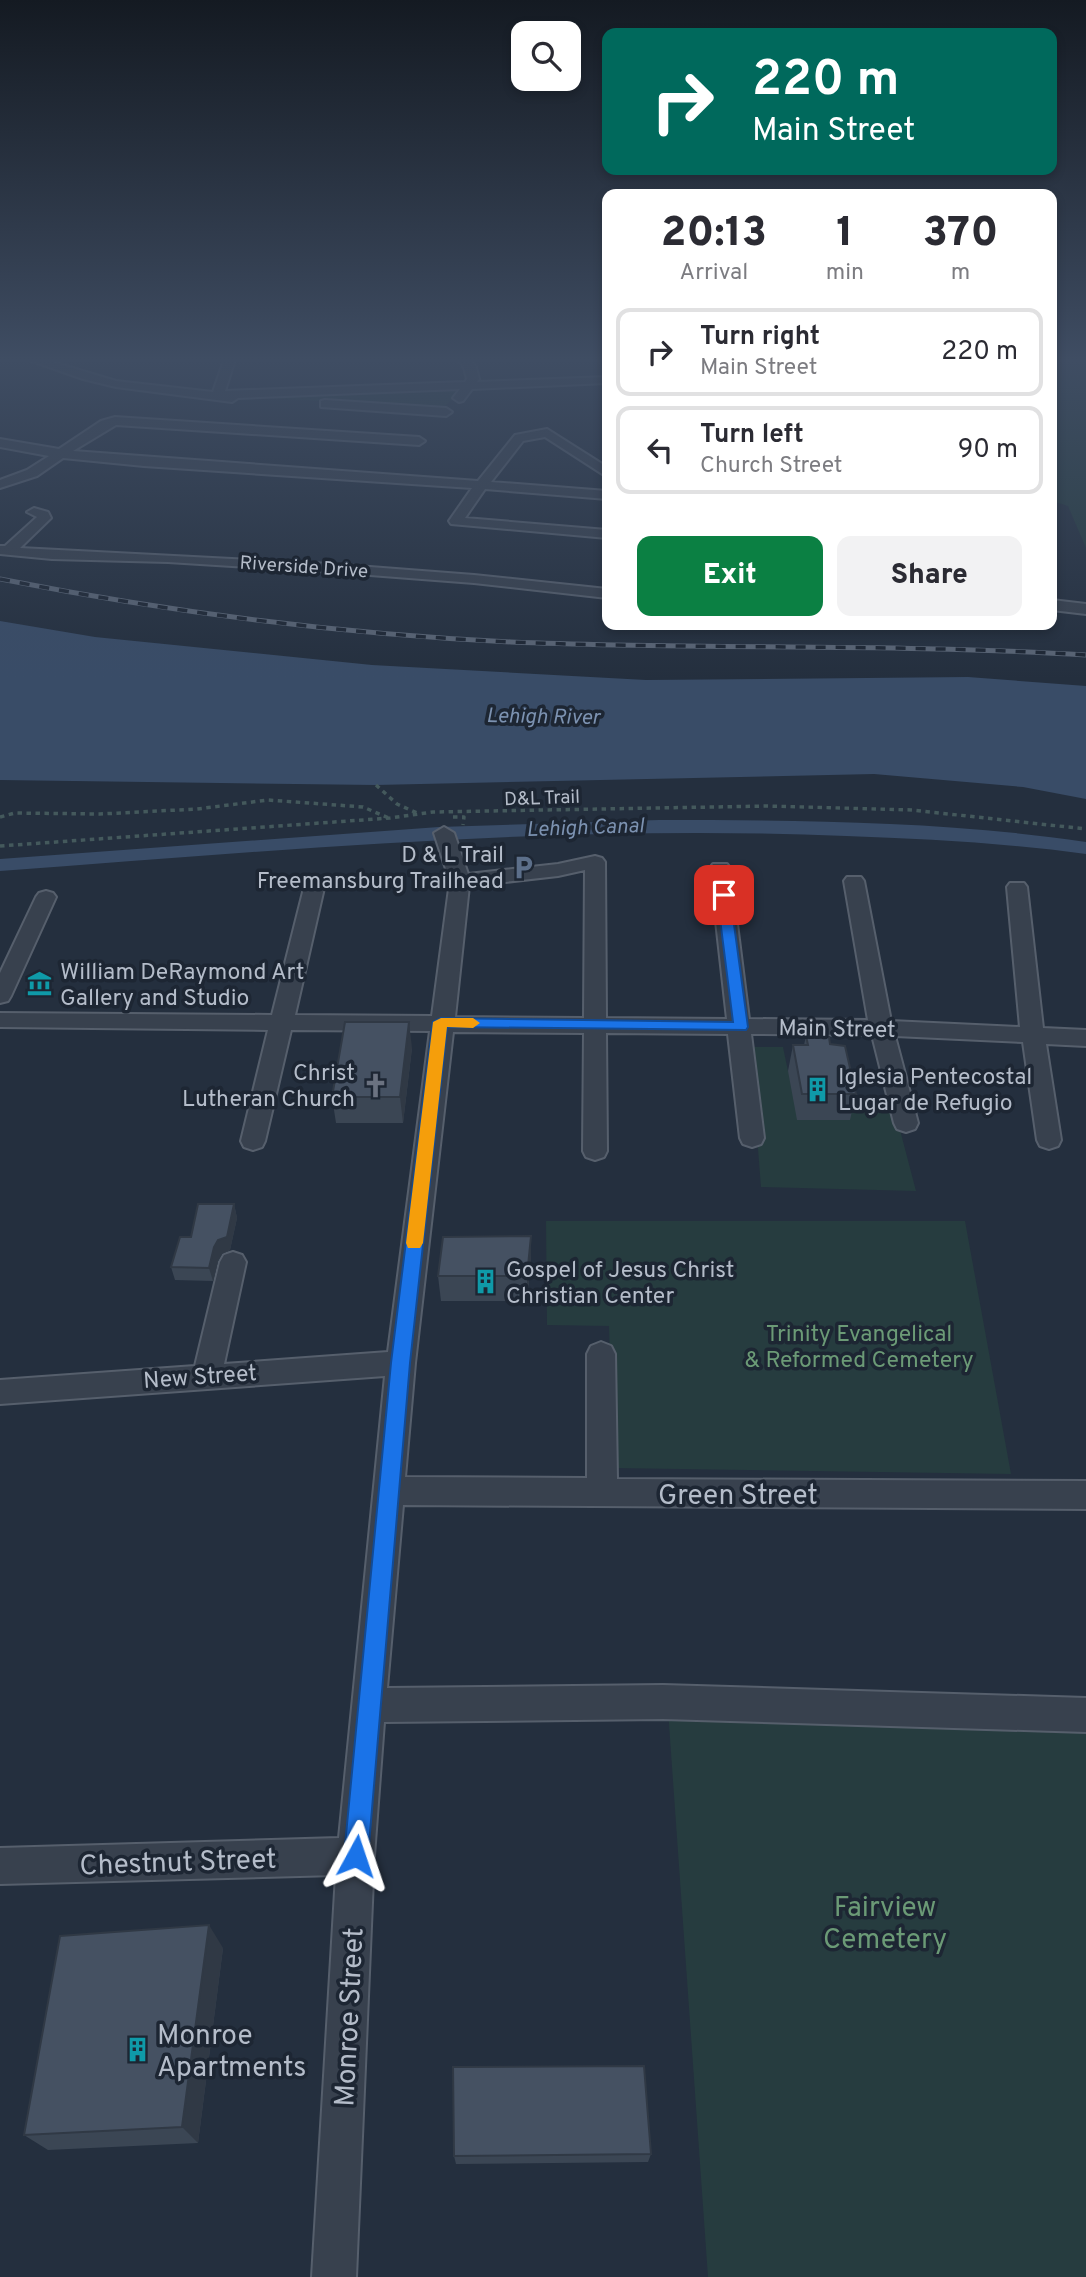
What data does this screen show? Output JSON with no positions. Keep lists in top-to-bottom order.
{
  "streets": {
    "street": [
      "Riverside Drive",
      "Main Street",
      "New Street",
      "Green Street",
      "Chestnut Street",
      "Monroe Street"
    ],
    "path": ["D&L Trail"]
  },
  "crossings": [
    ["Main Street", "Monroe Street"],
    ["New Street", "Monroe Street"],
    ["Green Street", "Monroe Street"],
    ["Chestnut Street", "Monroe Street"]
  ],
  "water": ["Lehigh River", "Lehigh Canal"],
  "parks": ["Trinity Evangelical & Reformed Cemetery", "Fairview Cemetery"],
  "places": {
    "parking": ["D & L Trail Freemansburg Trailhead"],
    "museum": ["William DeRaymond Art Gallery and Studio"],
    "church": ["Christ Lutheran Church"],
    "building": ["Iglesia Pentecostal Lugar de Refugio", "Gospel of Jesus Christ Christian Center", "Monroe Apartments"]
  },
  "page": {
    "turn": ["220 m", "Main Street"],
    "eta": [
      "20:13",
      "Arrival",
      "1",
      "min",
      "370",
      "m"
    ],
    "list": [
      {
        "name": "Turn right",
        "note": "Main Street",
        "value": "220 m"
      },
      {
        "name": "Turn left",
        "note": "Church Street",
        "value": "90 m"
      }
    ],
    "buttons": ["Exit", "Share"]
  }
}
